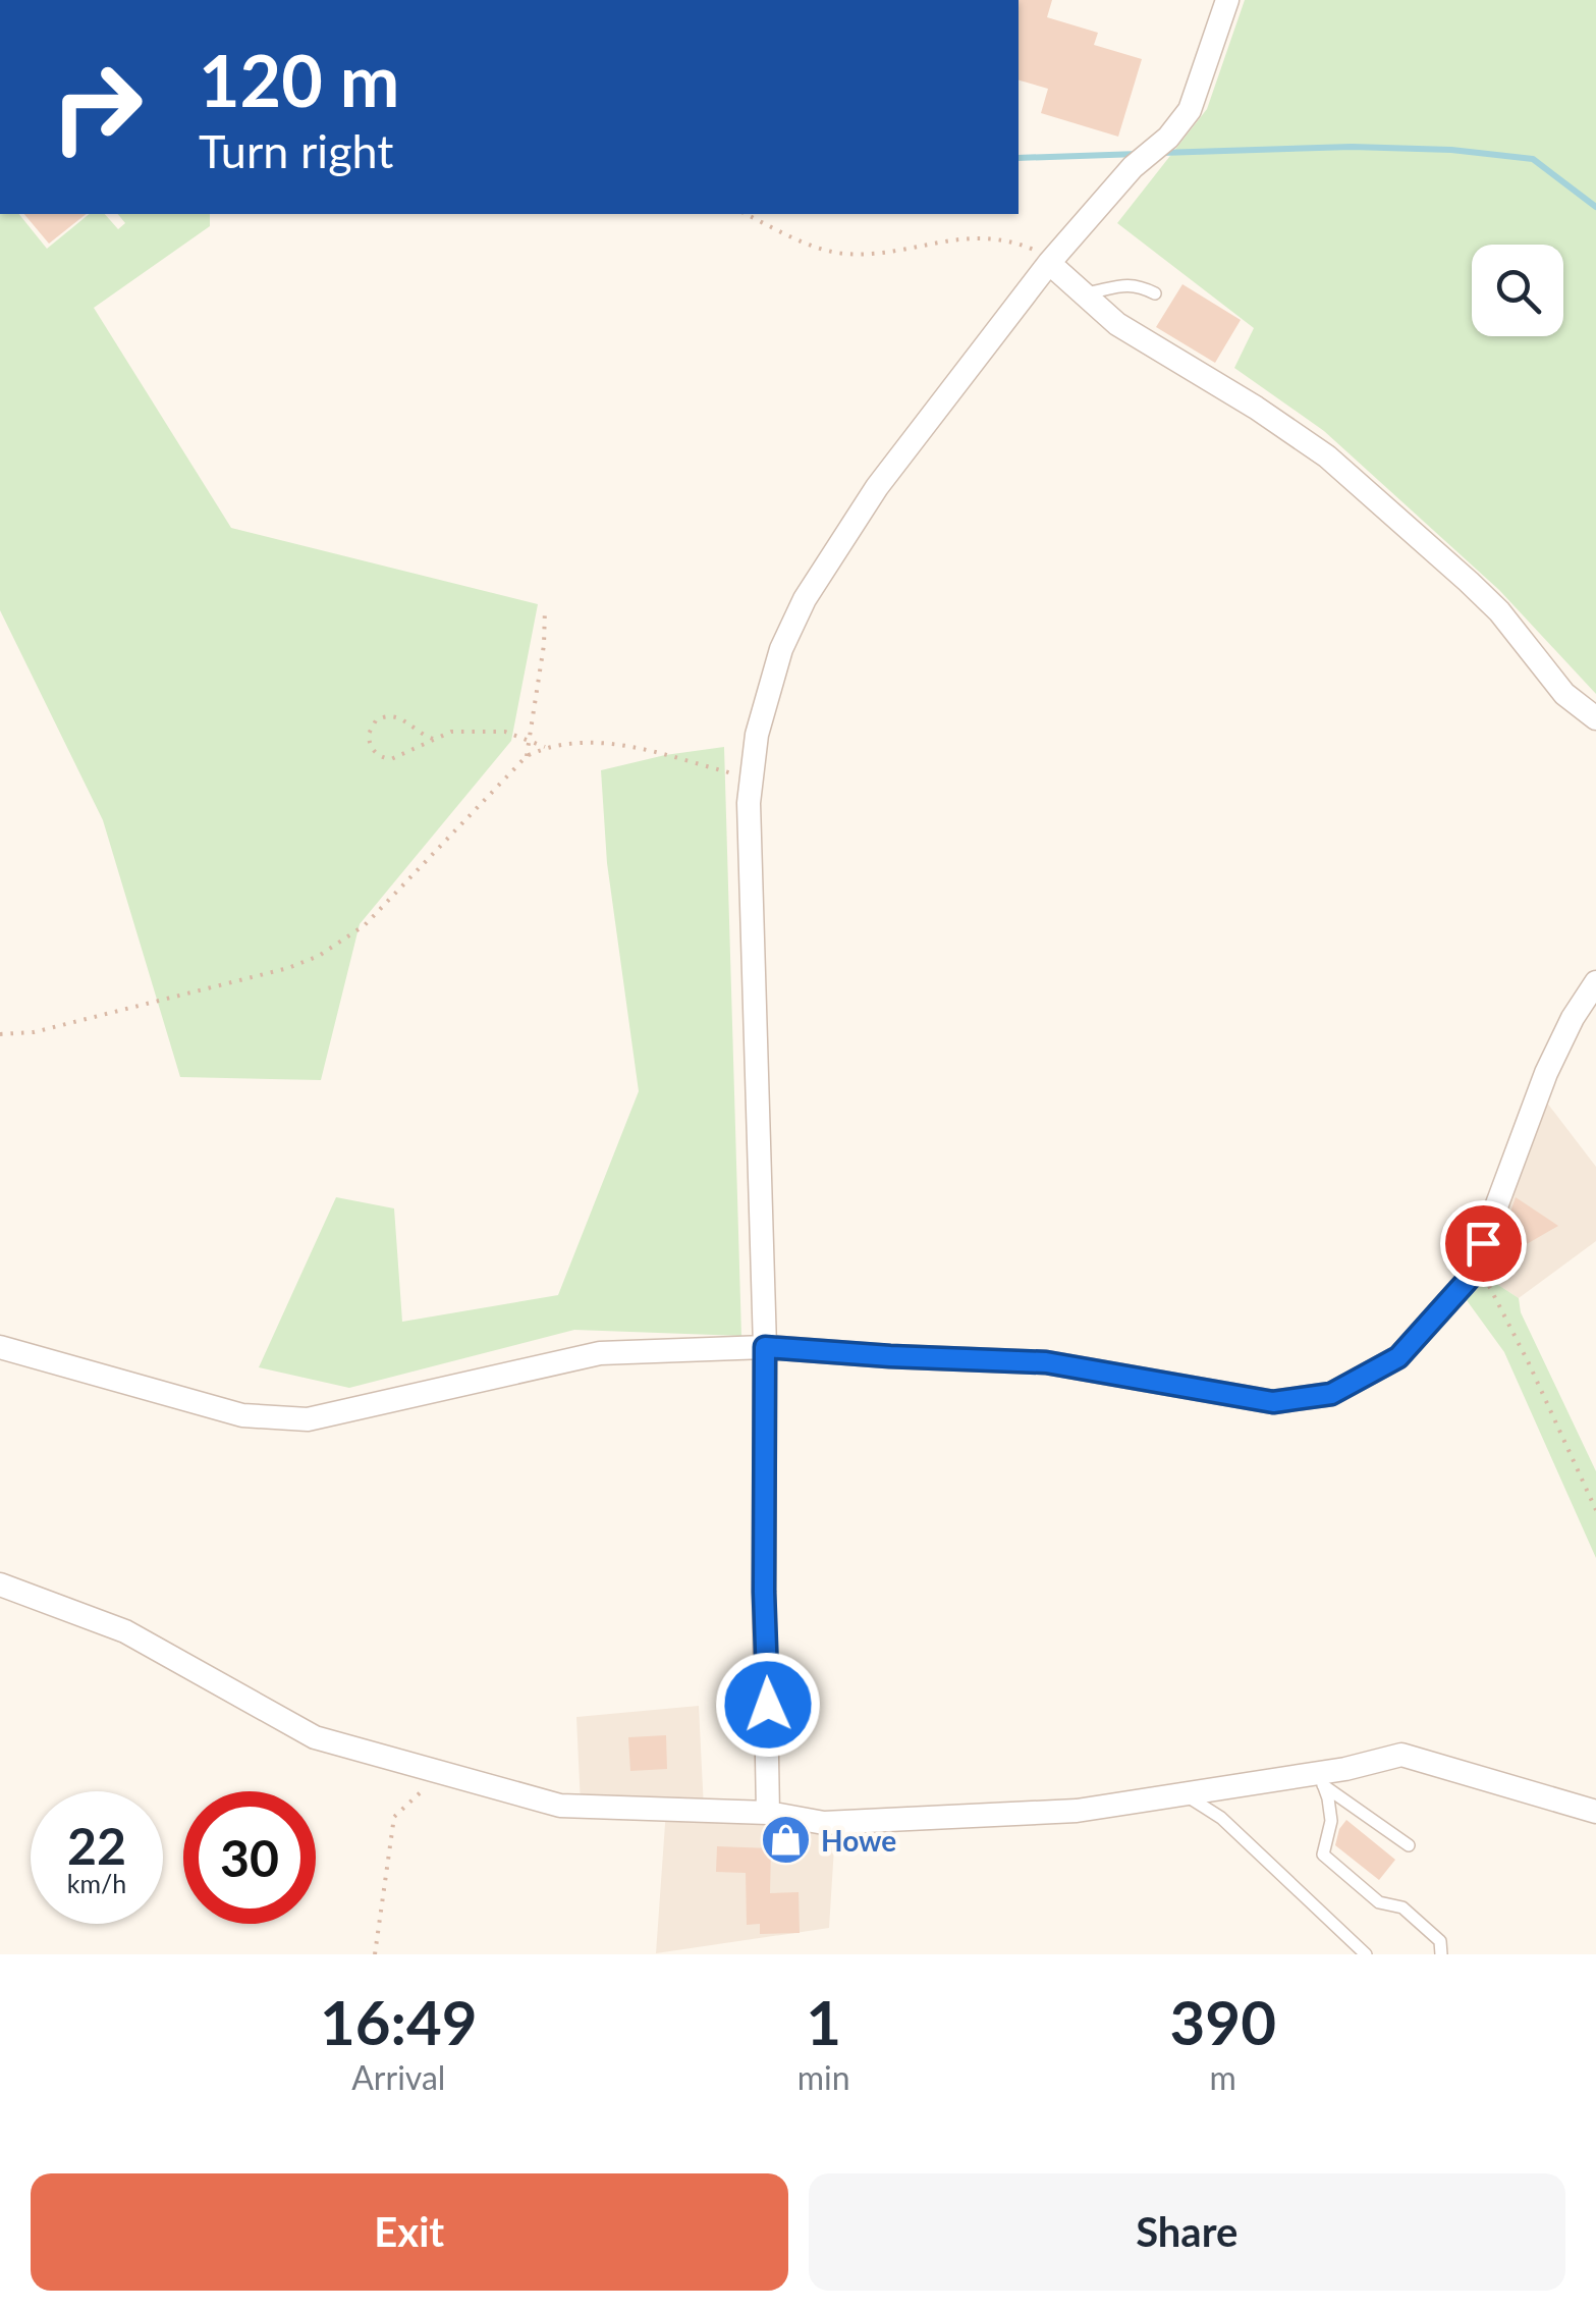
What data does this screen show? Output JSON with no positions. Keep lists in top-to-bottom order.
{
  "places": {
    "shop": ["Howe"]
  },
  "page": {
    "turn": ["120 m", "Turn right"],
    "speed": "22 km/h",
    "limit": "30",
    "eta": [
      "16:49",
      "Arrival",
      "1",
      "min",
      "390",
      "m"
    ],
    "buttons": ["Exit", "Share"]
  }
}
